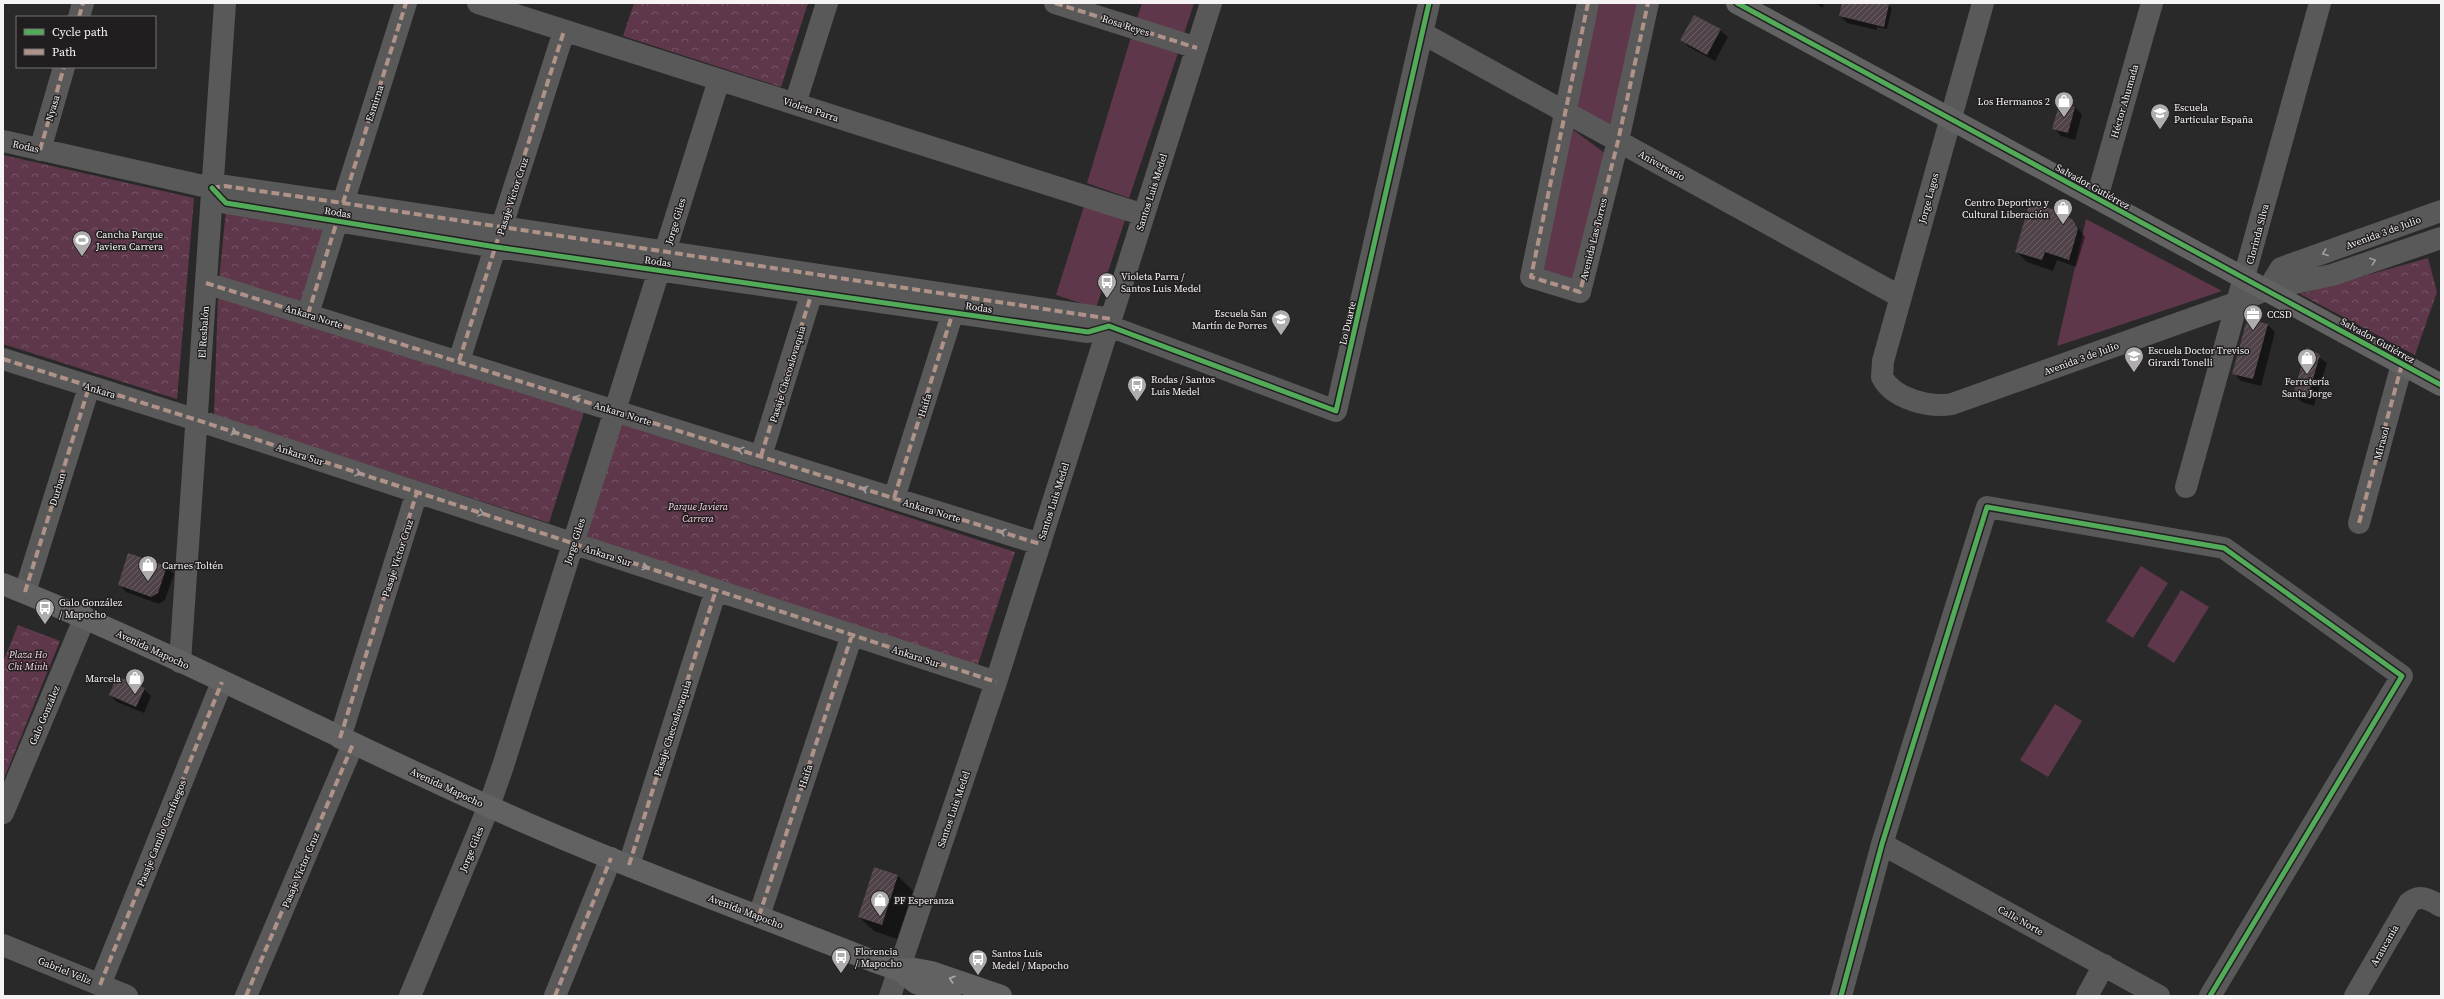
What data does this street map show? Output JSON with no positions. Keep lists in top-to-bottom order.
{
  "streets": {
    "main road": ["Salvador Gutiérrez", "Avenida Mapocho"],
    "street": [
      "Rosa Reyes",
      "Héctor Ahumada",
      "Esmirna",
      "Nyasa",
      "Violeta Parra",
      "Rodas",
      "Aniversario",
      "Santos Luis Medel",
      "Pasaje Víctor Cruz",
      "Jorge Lagos",
      "Jorge Giles",
      "Avenida 3 de Julio",
      "Clorinda Silva",
      "Avenida Las Torres",
      "Ankara Norte",
      "Lo Duarte",
      "El Resbalón",
      "Pasaje Checoslovaquia",
      "Ankara",
      "Haifa",
      "Mirasol",
      "Ankara Sur",
      "Durban",
      "Galo González",
      "Pasaje Camilo Cienfuegos",
      "Calle Norte",
      "Araucanía",
      "Gabriel Véliz"
    ]
  },
  "crossings": [
    ["Rosa Reyes", "Santos Luis Medel"],
    ["Héctor Ahumada", "Salvador Gutiérrez"],
    ["Esmirna", "Rodas"],
    ["Esmirna", "Ankara Norte"],
    ["Nyasa", "Rodas"],
    ["Violeta Parra", "Santos Luis Medel"],
    ["Violeta Parra", "Pasaje Víctor Cruz"],
    ["Violeta Parra", "Jorge Giles"],
    ["Rodas", "Santos Luis Medel"],
    ["Rodas", "Pasaje Víctor Cruz"],
    ["Rodas", "Jorge Giles"],
    ["Rodas", "Lo Duarte"],
    ["Rodas", "El Resbalón"],
    ["Rodas", "Pasaje Checoslovaquia"],
    ["Rodas", "Haifa"],
    ["Aniversario", "Jorge Lagos"],
    ["Aniversario", "Avenida Las Torres"],
    ["Aniversario", "Lo Duarte"],
    ["Salvador Gutiérrez", "Jorge Lagos"],
    ["Salvador Gutiérrez", "Avenida 3 de Julio"],
    ["Salvador Gutiérrez", "Clorinda Silva"],
    ["Salvador Gutiérrez", "Mirasol"],
    ["Santos Luis Medel", "Ankara Norte"],
    ["Santos Luis Medel", "Lo Duarte"],
    ["Santos Luis Medel", "Ankara Sur"],
    ["Santos Luis Medel", "Avenida Mapocho"],
    ["Pasaje Víctor Cruz", "Ankara Norte"],
    ["Pasaje Víctor Cruz", "Ankara Sur"],
    ["Pasaje Víctor Cruz", "Avenida Mapocho"],
    ["Jorge Lagos", "Avenida 3 de Julio"],
    ["Jorge Giles", "Ankara Norte"],
    ["Jorge Giles", "Ankara Sur"],
    ["Jorge Giles", "Avenida Mapocho"],
    ["Avenida 3 de Julio", "Clorinda Silva"],
    ["Ankara Norte", "El Resbalón"],
    ["Ankara Norte", "Pasaje Checoslovaquia"],
    ["Ankara Norte", "Haifa"],
    ["El Resbalón", "Ankara"],
    ["El Resbalón", "Ankara Sur"],
    ["El Resbalón", "Avenida Mapocho"],
    ["Pasaje Checoslovaquia", "Ankara Sur"],
    ["Pasaje Checoslovaquia", "Avenida Mapocho"],
    ["Ankara", "Ankara Sur"],
    ["Ankara", "Durban"],
    ["Haifa", "Ankara Sur"],
    ["Haifa", "Avenida Mapocho"],
    ["Durban", "Avenida Mapocho"],
    ["Avenida Mapocho", "Galo González"],
    ["Avenida Mapocho", "Pasaje Camilo Cienfuegos"],
    ["Pasaje Camilo Cienfuegos", "Gabriel Véliz"]
  ],
  "one_way": ["Ankara Norte", "Ankara Sur"],
  "parks": ["Parque Javiera Carrera", "Plaza Ho Chi Minh"],
  "places": {
    "shop": [
      "Los Hermanos 2",
      "Centro Deportivo y Cultural Liberación",
      "Ferretería Santa Jorge",
      "Carnes Toltén",
      "Marcela",
      "PF Esperanza"
    ],
    "school or university": ["Escuela Particular España", "Escuela San Martín de Porres", "Escuela Doctor Treviso Girardi Tonelli"],
    "sports": ["Cancha Parque Javiera Carrera"],
    "bus stop": [
      "Violeta Parra / Santos Luis Medel",
      "Rodas / Santos Luis Medel",
      "Galo González / Mapocho",
      "Florencia / Mapocho",
      "Santos Luis Medel / Mapocho"
    ],
    "office": ["CCSD"]
  },
  "legend": ["Cycle path", "Path"]
}
